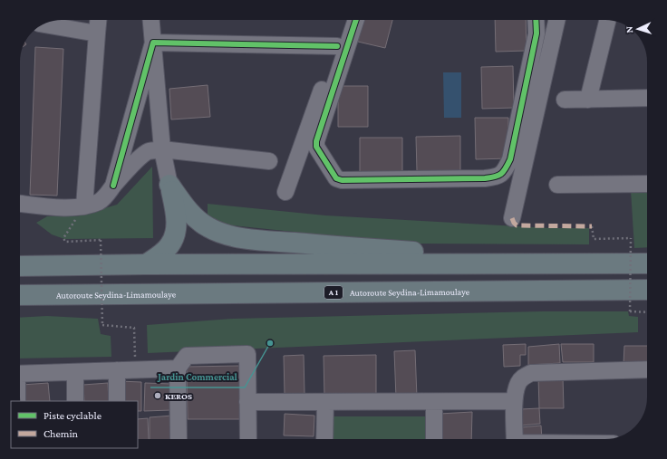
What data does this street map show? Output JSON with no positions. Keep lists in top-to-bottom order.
{
  "streets": {
    "highway": ["Autoroute Seydina-Limamoulaye", "A 1"]
  },
  "places": ["Jardin Commercial", "KEROS"],
  "legend": ["Piste cyclable", "Chemin"],
  "north": "left"
}
